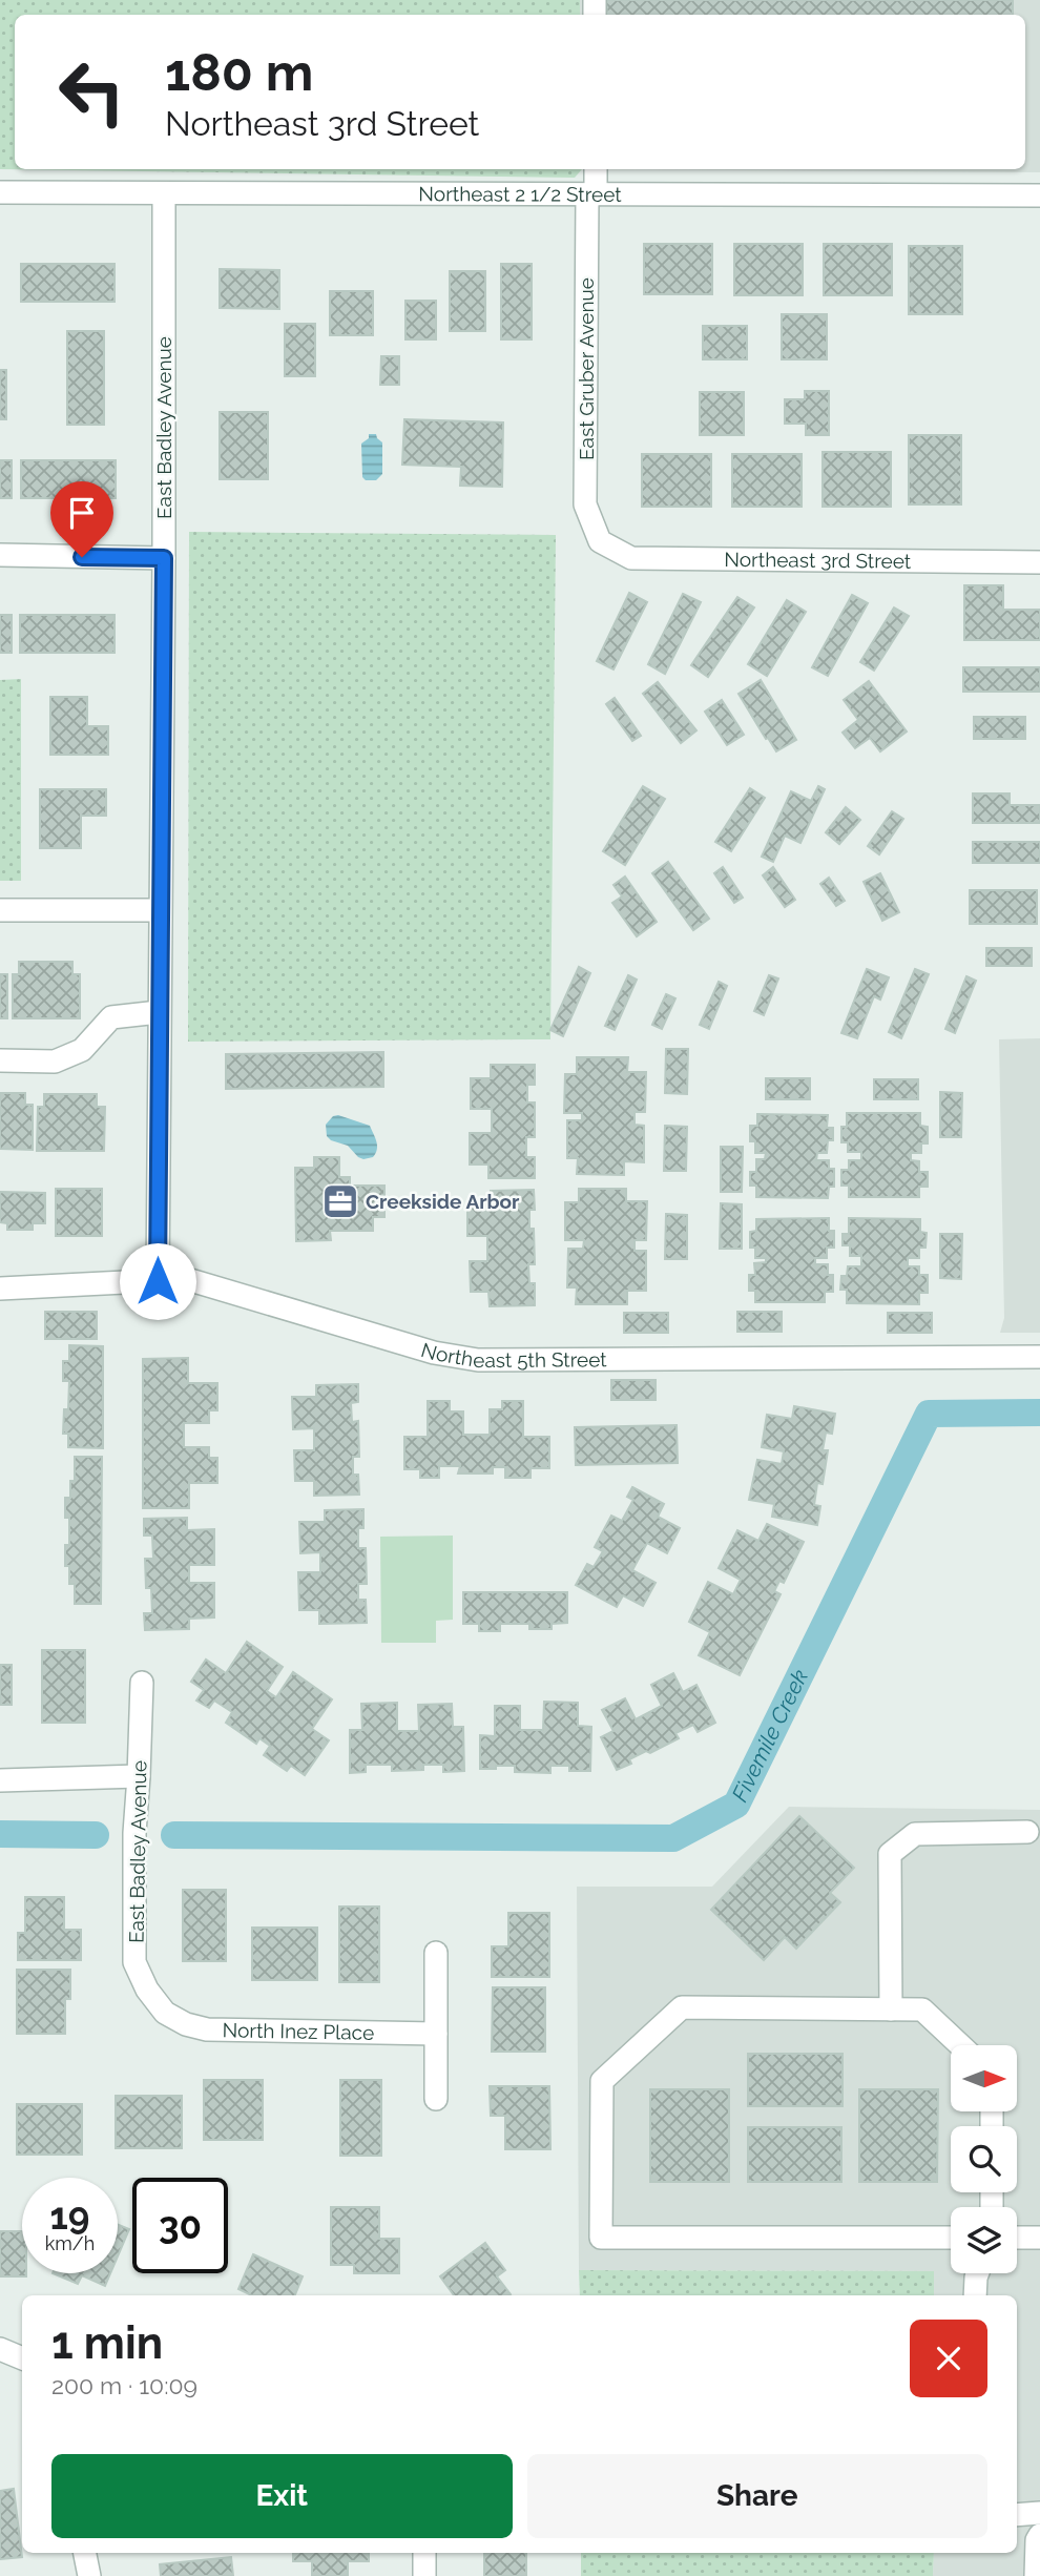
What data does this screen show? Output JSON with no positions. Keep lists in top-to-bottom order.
{
  "streets": {
    "street": [
      "Northeast 2 1/2 Street",
      "East Gruber Avenue",
      "East Badley Avenue",
      "Northeast 3rd Street",
      "Northeast 5th Street",
      "North Inez Place"
    ]
  },
  "crossings": [
    ["Northeast 2 1/2 Street", "East Gruber Avenue"],
    ["Northeast 2 1/2 Street", "East Badley Avenue"],
    ["East Gruber Avenue", "Northeast 3rd Street"],
    ["East Badley Avenue", "Northeast 5th Street"],
    ["East Badley Avenue", "North Inez Place"]
  ],
  "water": ["Fivemile Creek"],
  "places": {
    "office": ["Creekside Arbor"]
  },
  "north": "right",
  "page": {
    "turn": ["180 m", "Northeast 3rd Street"],
    "speed": "19 km/h",
    "limit": "30",
    "heading": ["1 min", "200 m · 10:09"],
    "buttons": ["Exit", "Share"]
  }
}
